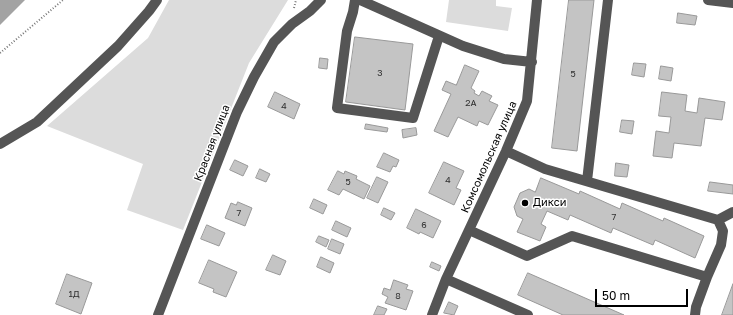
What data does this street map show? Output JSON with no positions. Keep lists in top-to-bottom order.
{
  "streets": {
    "street": ["Красная улица", "Комсомольская улица"]
  },
  "places": ["Дикси"],
  "house_numbers": [
    "3",
    "5",
    "2А",
    "4",
    "4",
    "5",
    "7",
    "7",
    "6",
    "1Д",
    "8"
  ],
  "scale_bar": "50 m"
}
